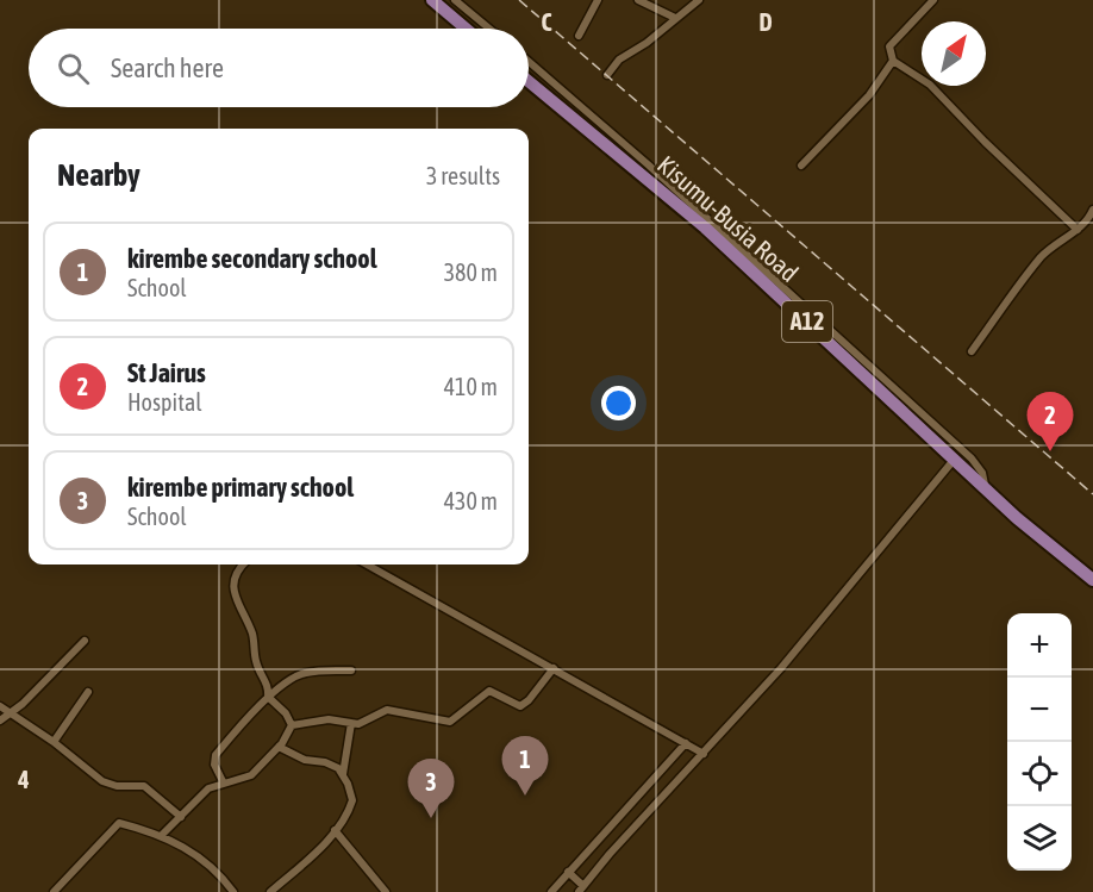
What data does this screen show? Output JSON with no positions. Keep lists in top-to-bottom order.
{
  "streets": {
    "highway": ["Kisumu-Busia Road", "A12"]
  },
  "north": "top right",
  "page": {
    "search": "Search here",
    "heading": ["Nearby", "3 results"],
    "list": [
      {
        "mark": "1",
        "name": "kirembe secondary school",
        "note": "School",
        "value": "380 m"
      },
      {
        "mark": "2",
        "name": "St Jairus",
        "note": "Hospital",
        "value": "410 m"
      },
      {
        "mark": "3",
        "name": "kirembe primary school",
        "note": "School",
        "value": "430 m"
      }
    ],
    "pins": ["2", "1", "3"],
    "map_buttons": ["+", "−"]
  },
  "grid": {
    "columns": ["C", "D"],
    "rows": ["4"]
  }
}
